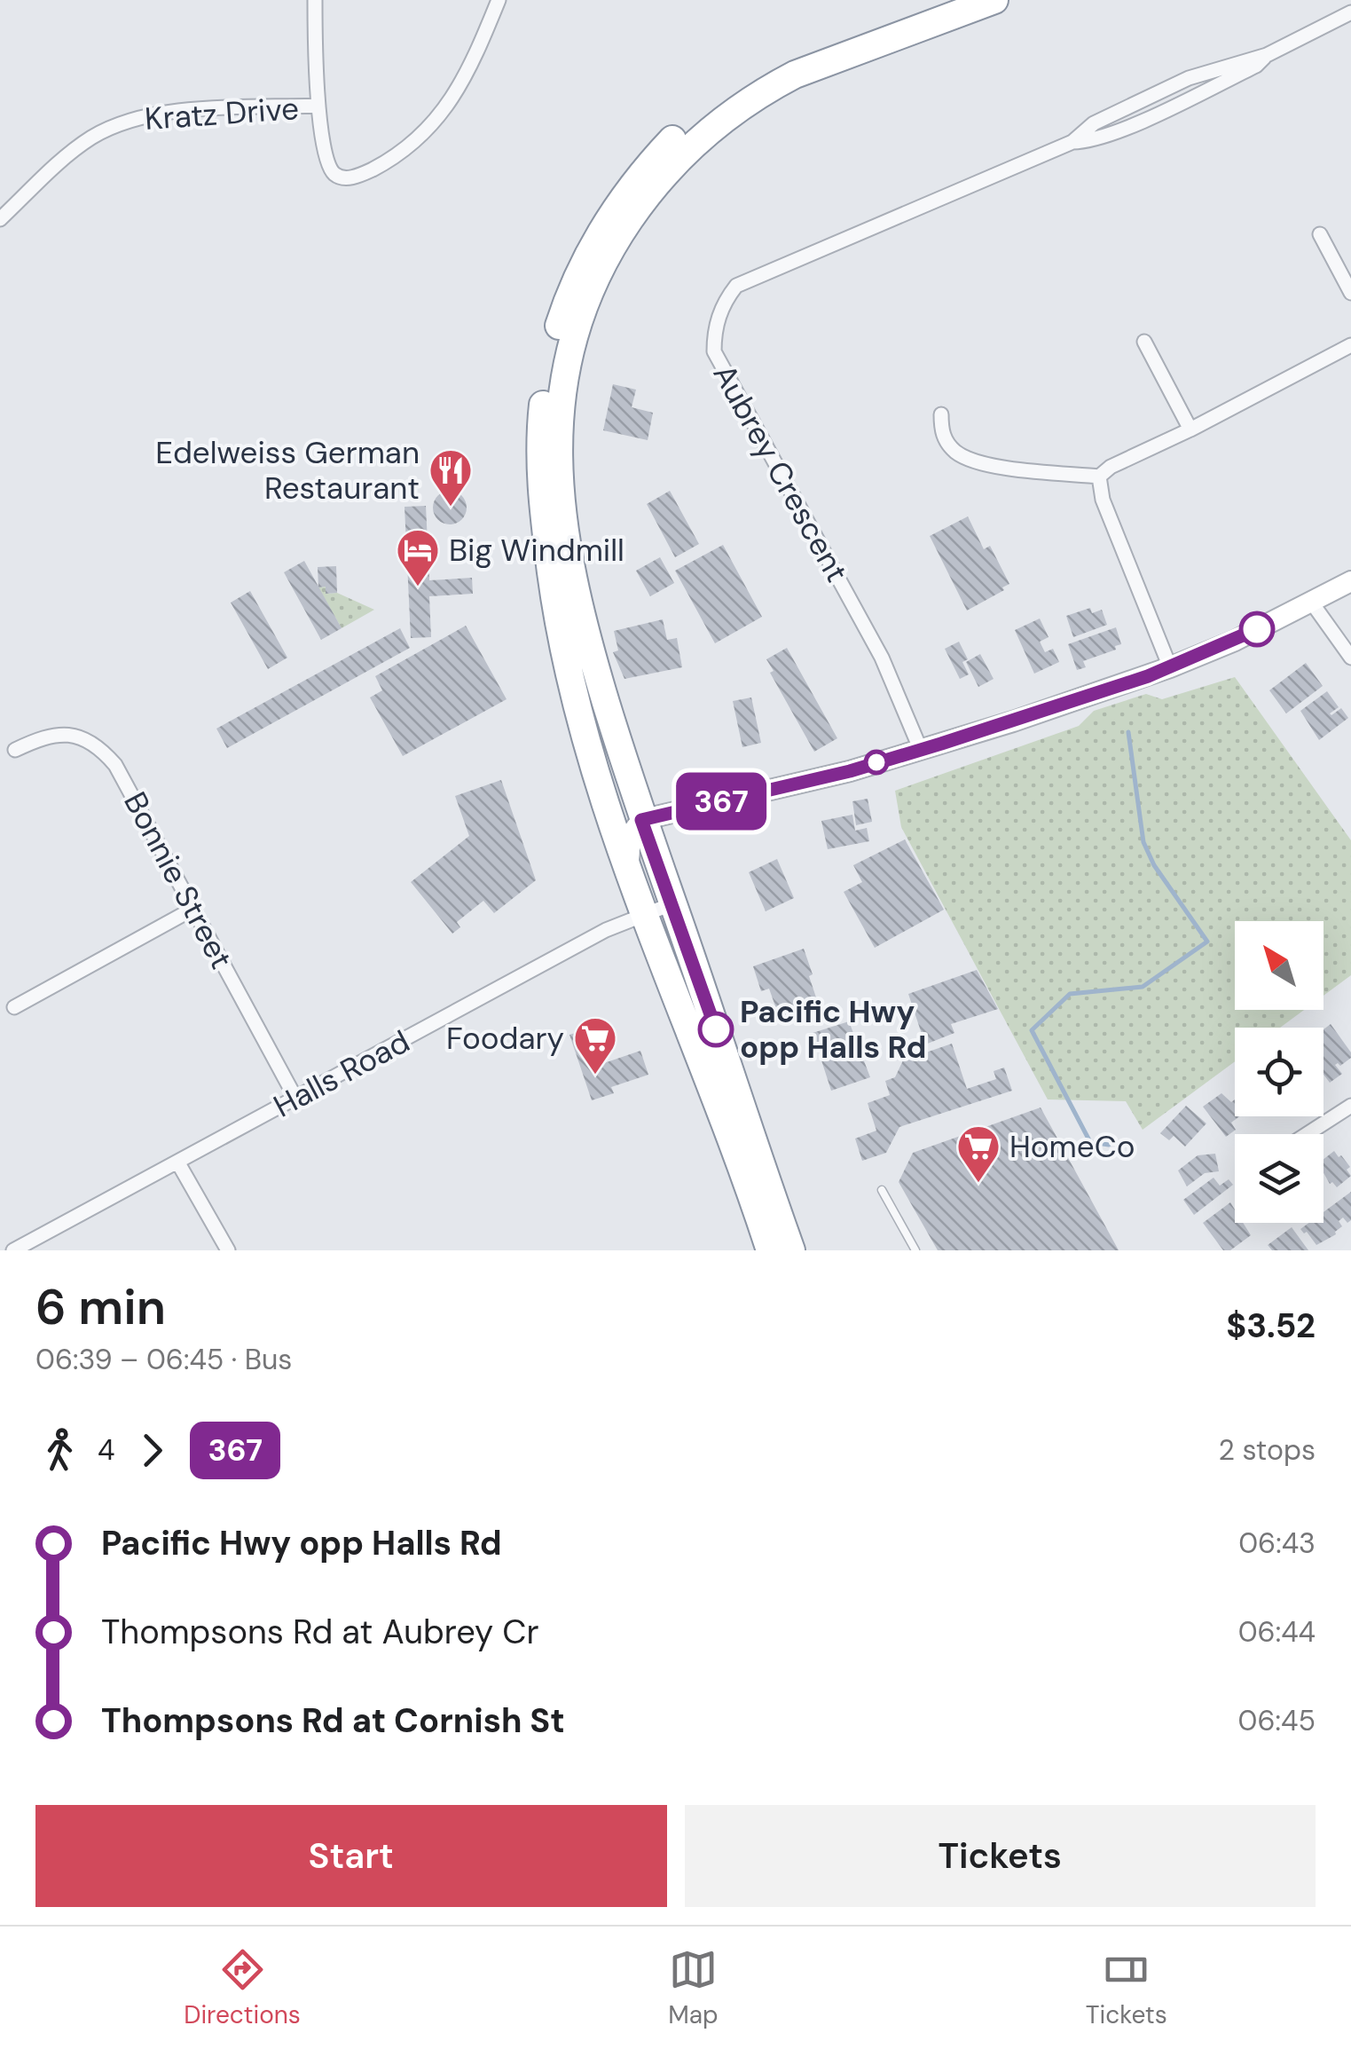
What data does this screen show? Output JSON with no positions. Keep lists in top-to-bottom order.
{
  "streets": {
    "street": [
      "Kratz Drive",
      "Aubrey Crescent",
      "Bonnie Street",
      "Halls Road"
    ]
  },
  "crossings": [
    ["Bonnie Street", "Halls Road"]
  ],
  "places": {
    "restaurant": ["Edelweiss German Restaurant"],
    "hotel": ["Big Windmill"],
    "other": ["Pacific Hwy opp Halls Rd"],
    "supermarket": ["Foodary", "HomeCo"]
  },
  "lines": ["bus line 367"],
  "north": "top left",
  "page": {
    "on_map": "367",
    "heading": ["6 min", "06:39 – 06:45 · Bus", "$3.52"],
    "legs": ["4", "367", "2 stops"],
    "list": [
      {
        "name": "Pacific Hwy opp Halls Rd",
        "value": "06:43"
      },
      {
        "name": "Thompsons Rd at Aubrey Cr",
        "value": "06:44"
      },
      {
        "name": "Thompsons Rd at Cornish St",
        "value": "06:45"
      }
    ],
    "buttons": ["Start", "Tickets"],
    "tabs": ["Directions", "Map", "Tickets"]
  }
}
